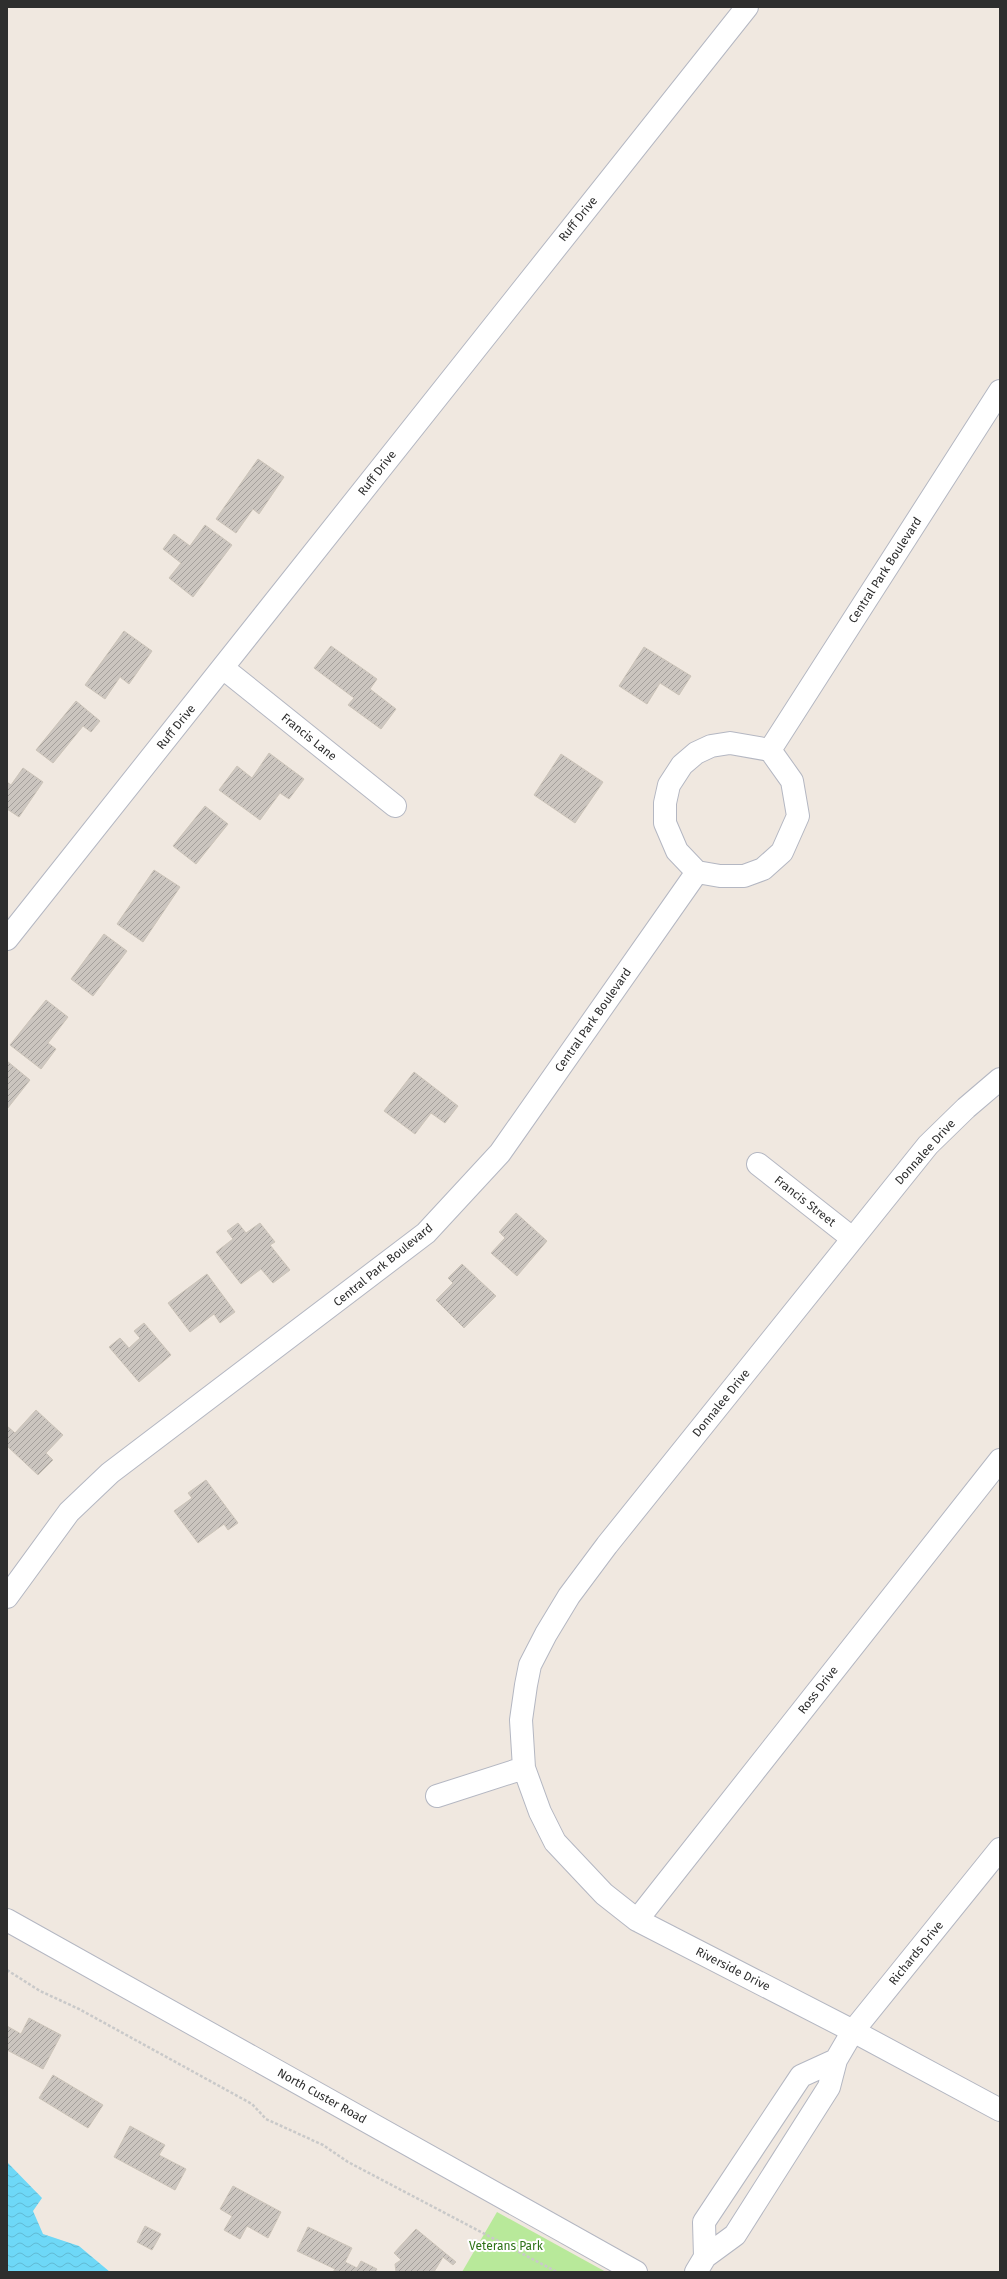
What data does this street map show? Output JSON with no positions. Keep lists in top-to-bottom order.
{
  "streets": {
    "street": [
      "Ruff Drive",
      "Central Park Boulevard",
      "Francis Lane",
      "Donnalee Drive",
      "Francis Street",
      "Ross Drive",
      "Richards Drive",
      "Riverside Drive",
      "North Custer Road"
    ]
  },
  "crossings": [
    ["Ruff Drive", "Francis Lane"],
    ["Donnalee Drive", "Francis Street"],
    ["Donnalee Drive", "Riverside Drive"],
    ["Ross Drive", "Riverside Drive"],
    ["Richards Drive", "Riverside Drive"]
  ],
  "parks": ["Veterans Park"]
}
